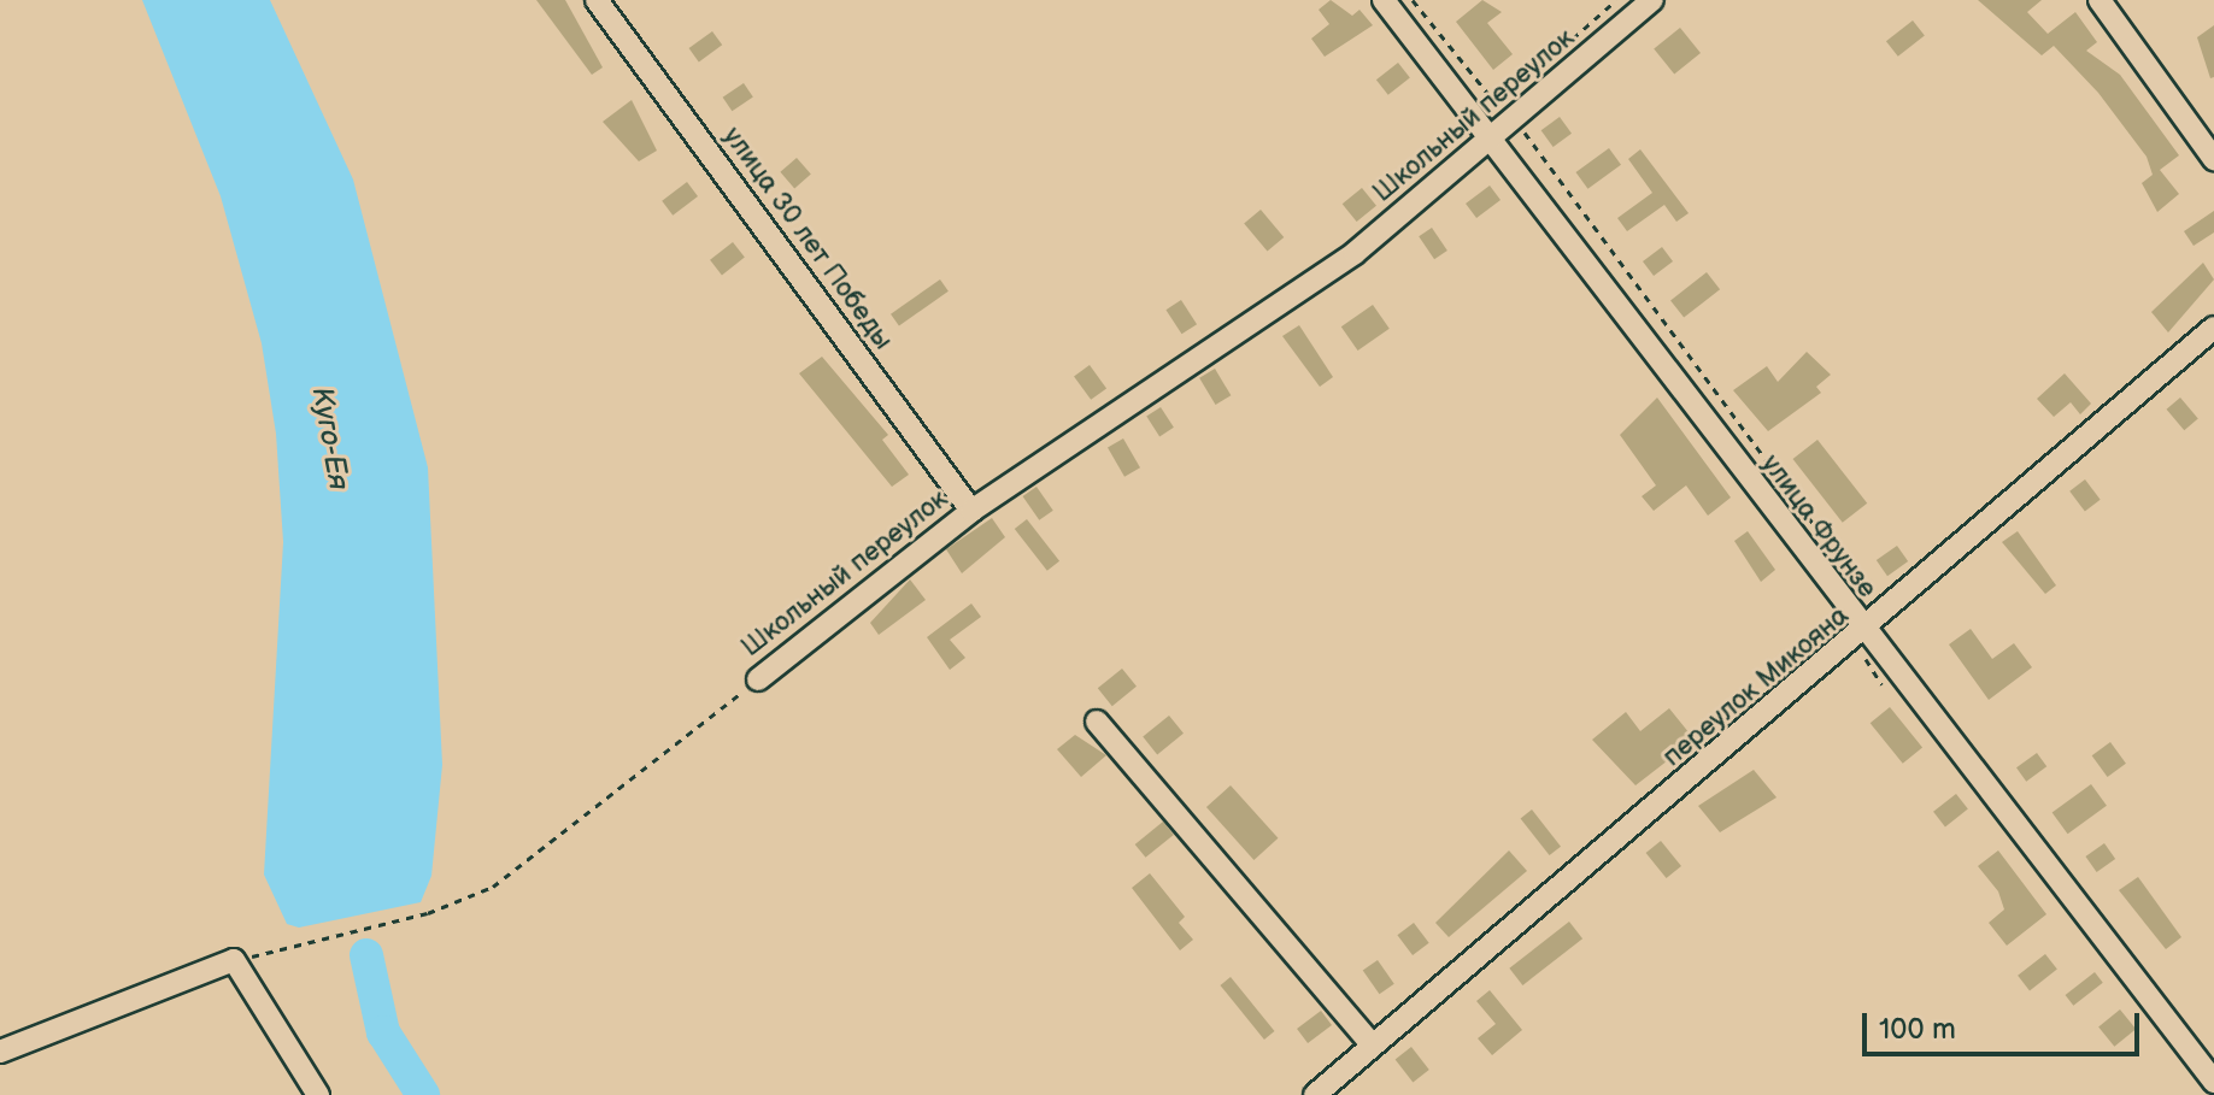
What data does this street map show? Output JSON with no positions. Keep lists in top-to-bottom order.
{
  "streets": {
    "street": [
      "Школьный переулок",
      "улица 30 лет Победы",
      "улица Фрунзе",
      "переулок Микояна"
    ]
  },
  "crossings": [
    ["Школьный переулок", "улица 30 лет Победы"],
    ["Школьный переулок", "улица Фрунзе"],
    ["улица Фрунзе", "переулок Микояна"]
  ],
  "water": ["Куго-Ея"],
  "scale_bar": "100 m"
}
